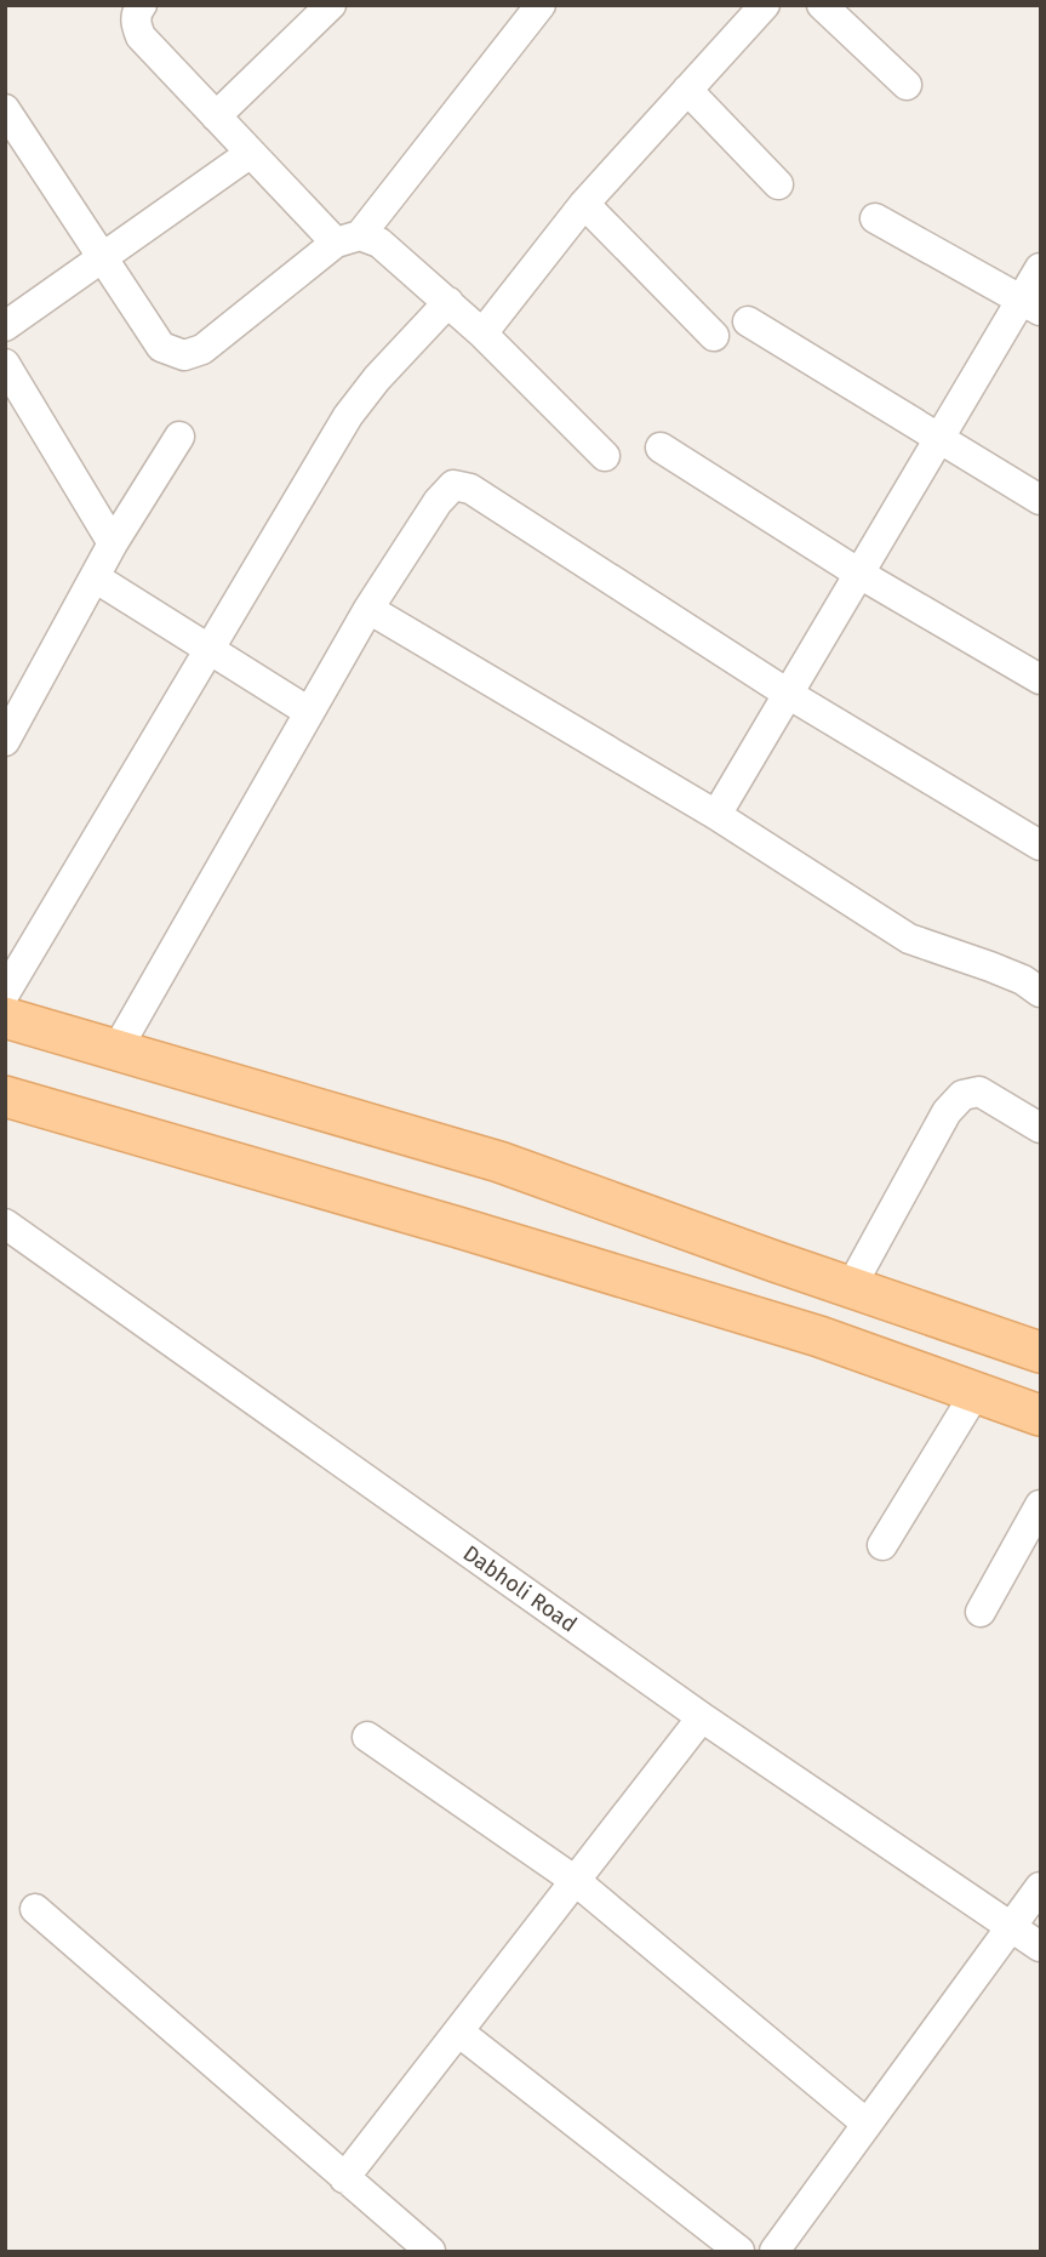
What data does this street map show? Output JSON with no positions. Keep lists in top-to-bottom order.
{
  "streets": {
    "street": ["Dabholi Road"]
  }
}
